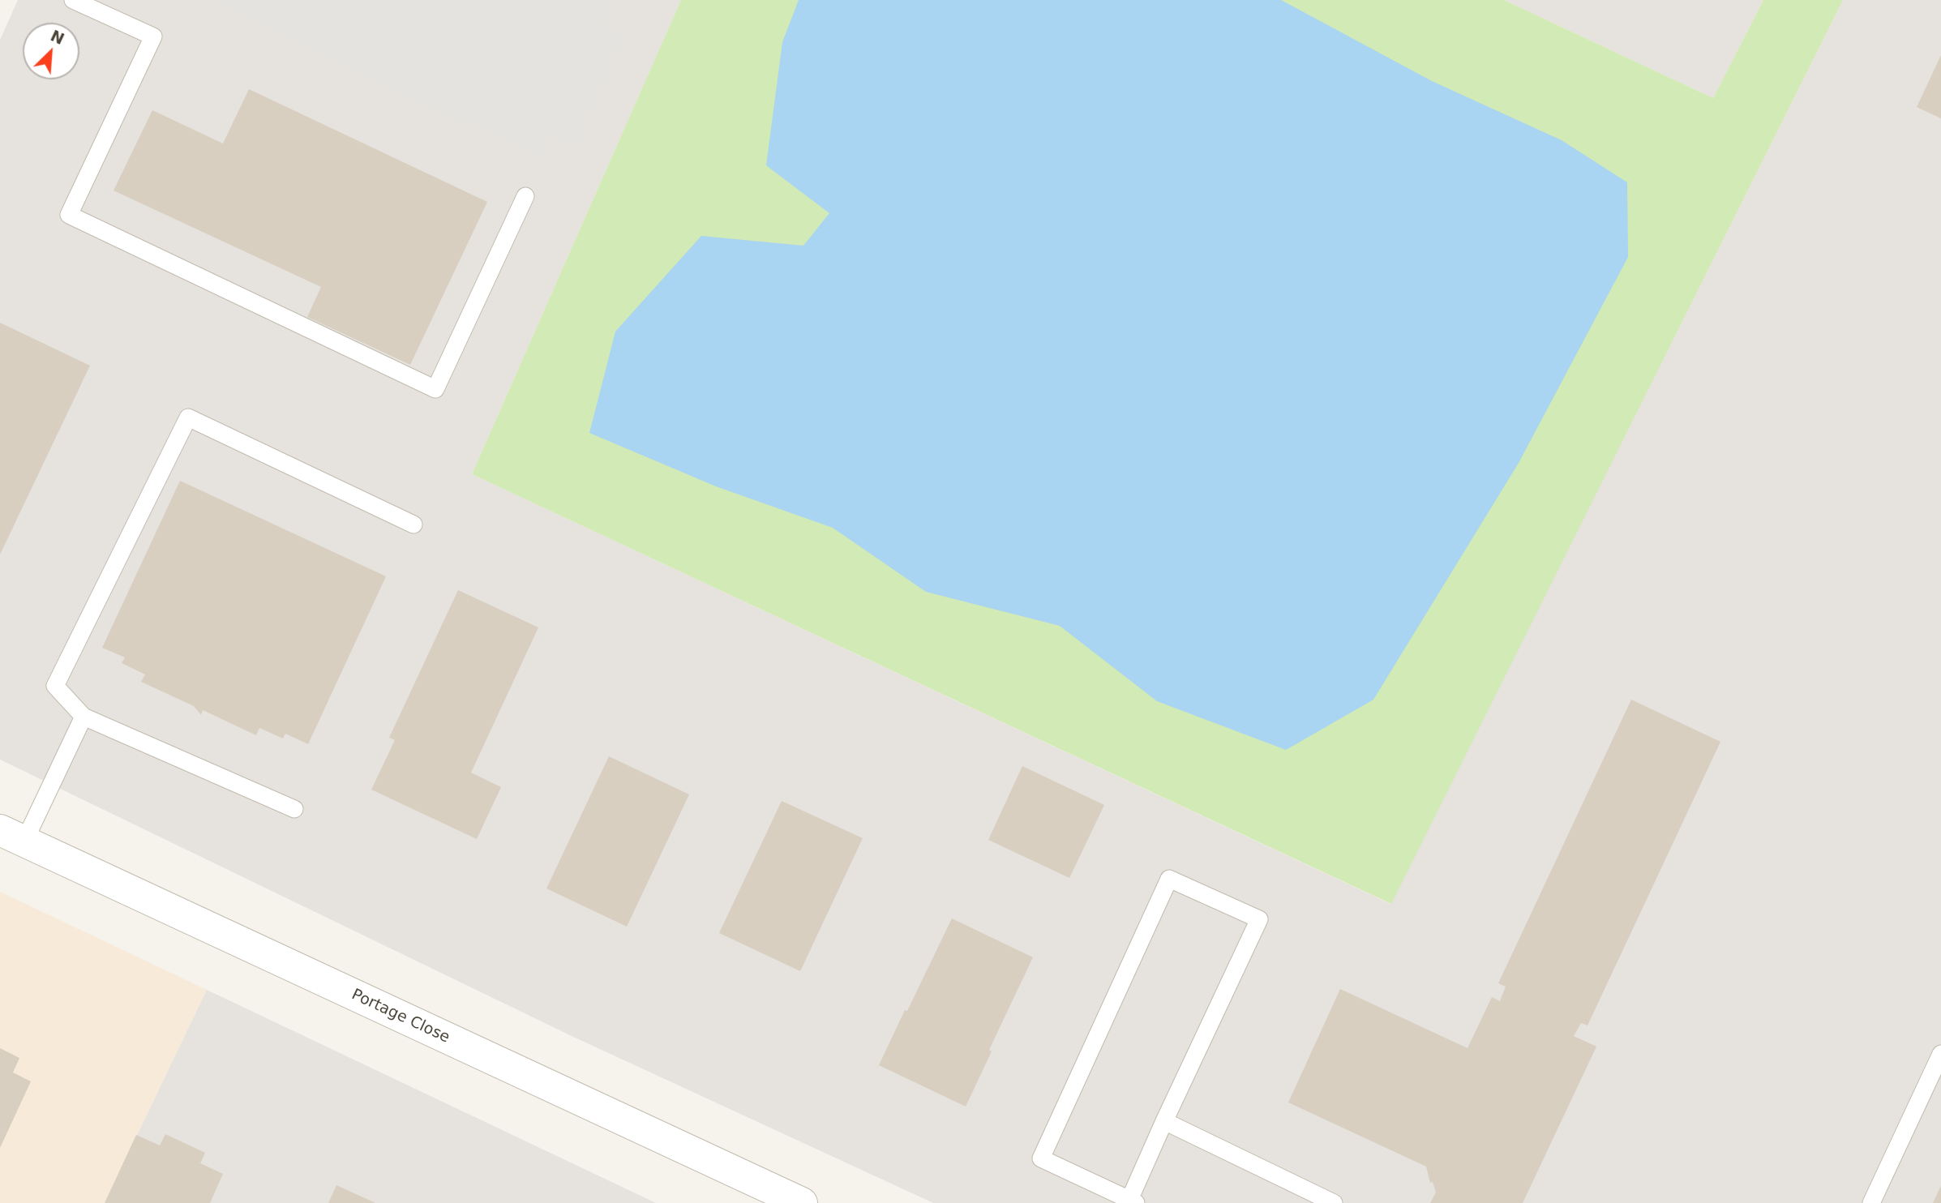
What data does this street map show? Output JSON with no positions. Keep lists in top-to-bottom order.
{
  "streets": {
    "street": ["Portage Close"]
  },
  "north": "top right"
}
